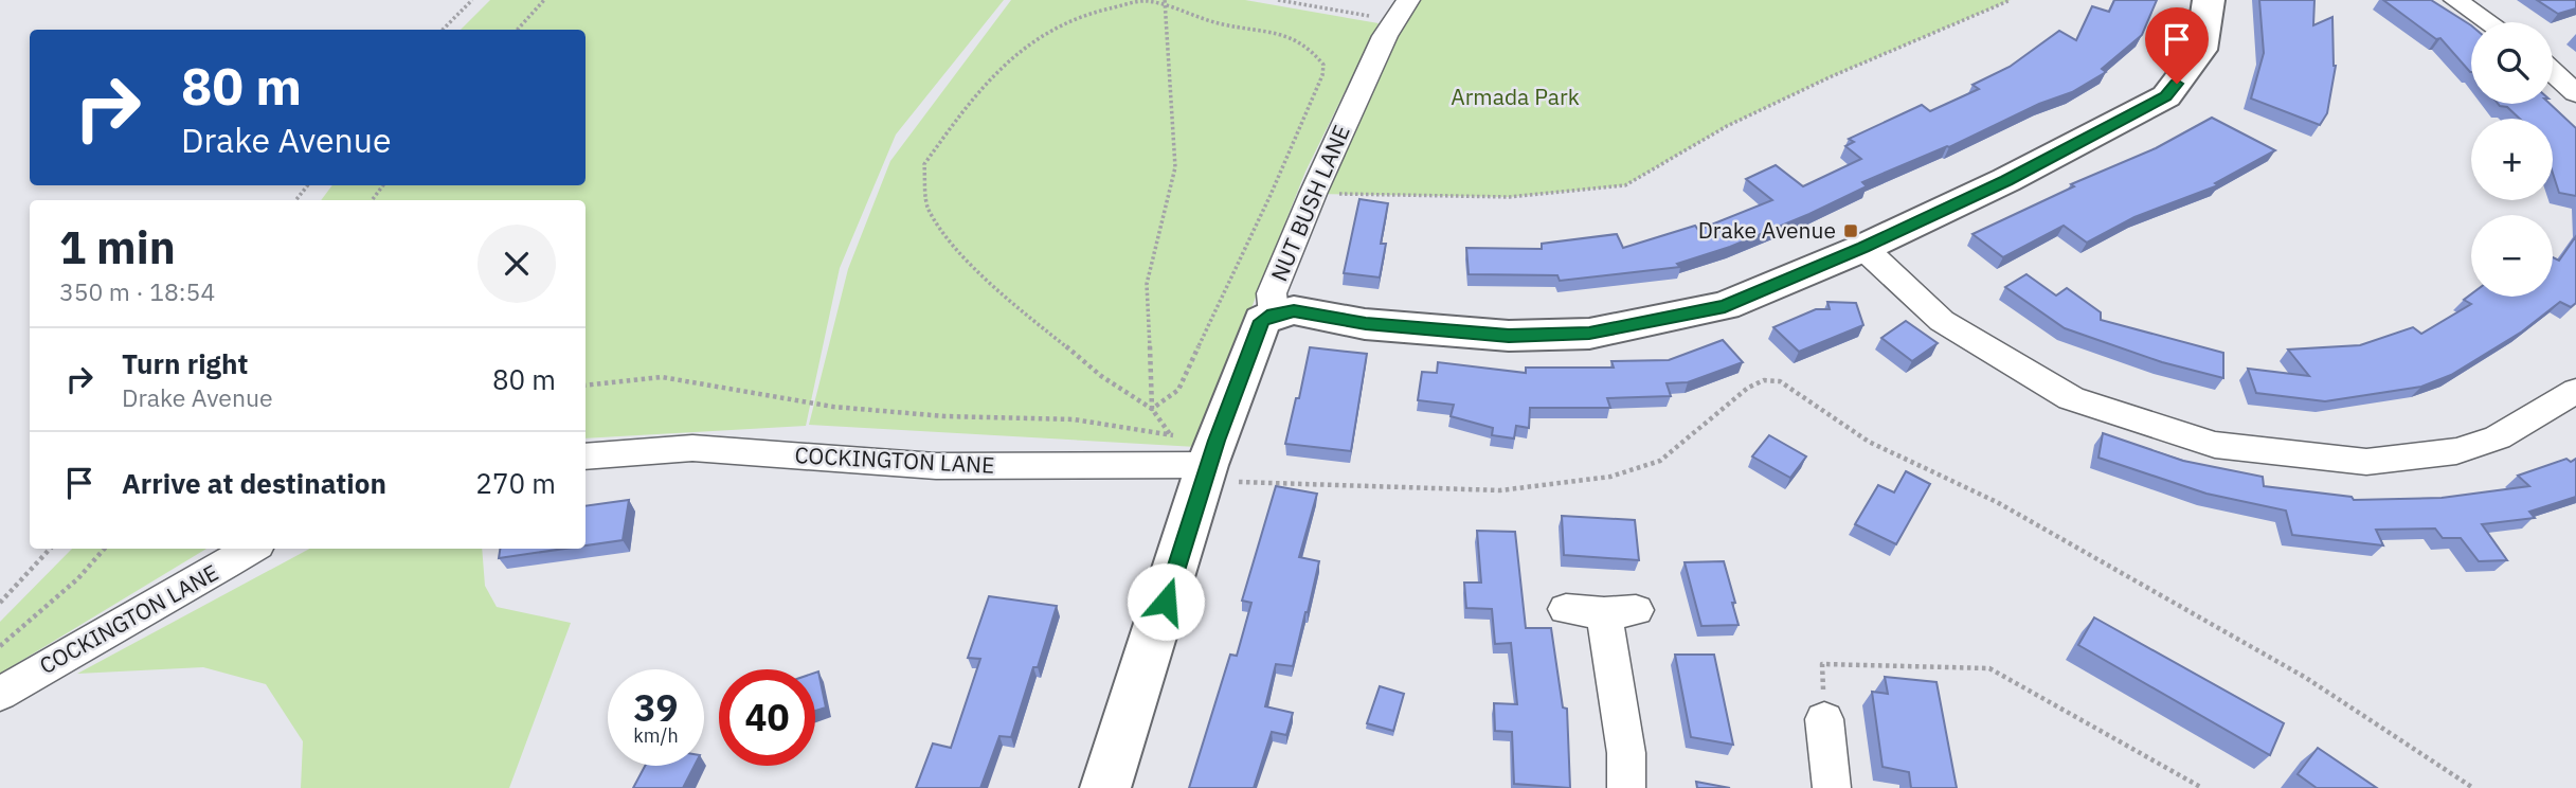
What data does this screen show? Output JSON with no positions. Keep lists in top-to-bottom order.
{
  "streets": {
    "street": ["NUT BUSH LANE", "COCKINGTON LANE"]
  },
  "crossings": [
    ["NUT BUSH LANE", "COCKINGTON LANE"]
  ],
  "parks": ["Armada Park"],
  "places": {
    "transit": ["Drake Avenue"]
  },
  "page": {
    "map_buttons": ["+", "−"],
    "turn": ["80 m", "Drake Avenue"],
    "heading": ["1 min", "350 m · 18:54"],
    "list": [
      {
        "name": "Turn right",
        "note": "Drake Avenue",
        "value": "80 m"
      },
      {
        "name": "Arrive at destination",
        "value": "270 m"
      }
    ],
    "speed": "39 km/h",
    "limit": "40"
  }
}
